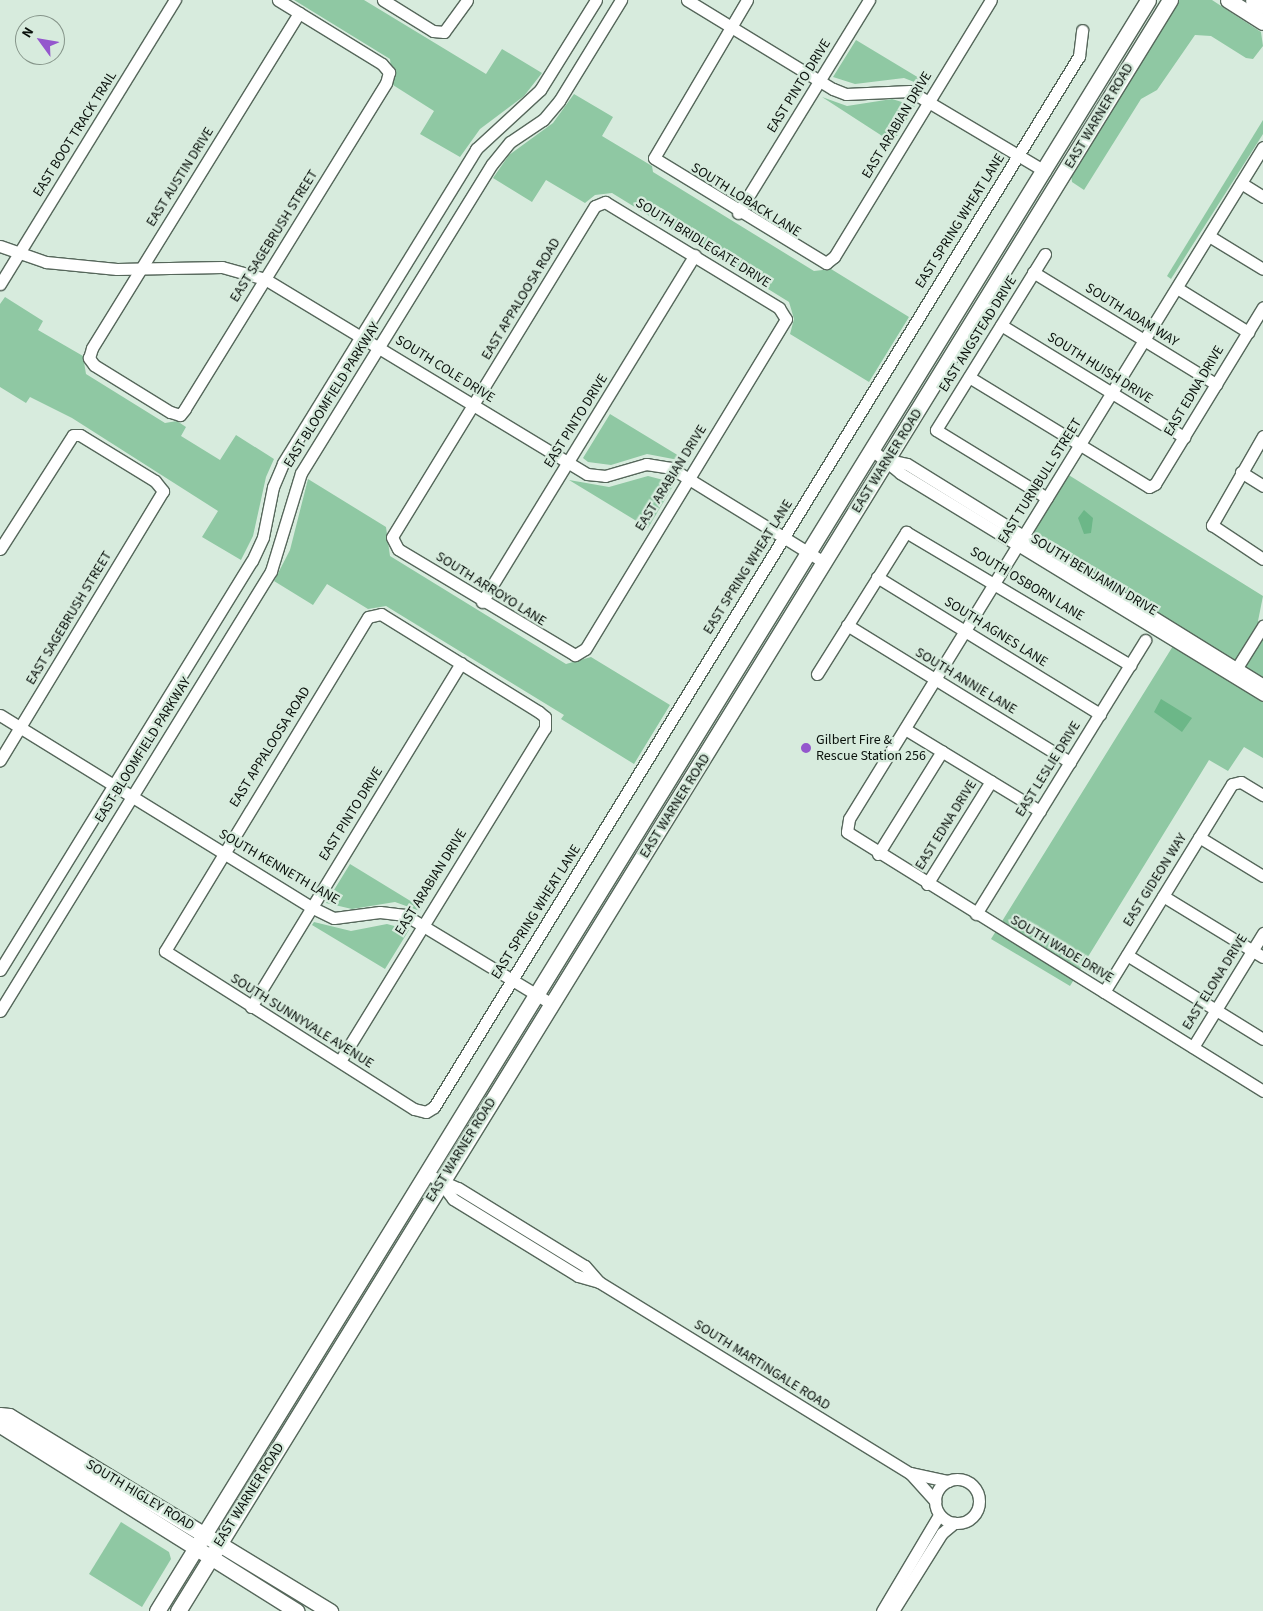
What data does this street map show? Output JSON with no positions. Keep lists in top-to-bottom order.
{
  "streets": {
    "main road": ["EAST WARNER ROAD", "SOUTH HIGLEY ROAD"],
    "street": [
      "EAST PINTO DRIVE",
      "EAST ARABIAN DRIVE",
      "EAST BOOT TRACK TRAIL",
      "EAST AUSTIN DRIVE",
      "SOUTH LOBACK LANE",
      "EAST SPRING WHEAT LANE",
      "EAST SAGEBRUSH STREET",
      "SOUTH BRIDLEGATE DRIVE",
      "EAST APPALOOSA ROAD",
      "SOUTH ADAM WAY",
      "EAST ANGSTEAD DRIVE",
      "SOUTH HUISH DRIVE",
      "SOUTH COLE DRIVE",
      "EAST EDNA DRIVE",
      "EAST BLOOMFIELD PARKWAY",
      "EAST TURNBULL STREET",
      "SOUTH BENJAMIN DRIVE",
      "SOUTH OSBORN LANE",
      "SOUTH ARROYO LANE",
      "SOUTH AGNES LANE",
      "SOUTH ANNIE LANE",
      "EAST LESLIE DRIVE",
      "SOUTH KENNETH LANE",
      "EAST GIDEON WAY",
      "SOUTH WADE DRIVE",
      "EAST ELONA DRIVE",
      "SOUTH SUNNYVALE AVENUE",
      "SOUTH MARTINGALE ROAD"
    ]
  },
  "crossings": [
    ["EAST PINTO DRIVE", "EAST ARABIAN DRIVE"],
    ["EAST PINTO DRIVE", "SOUTH LOBACK LANE"],
    ["EAST PINTO DRIVE", "SOUTH BRIDLEGATE DRIVE"],
    ["EAST PINTO DRIVE", "EAST APPALOOSA ROAD"],
    ["EAST PINTO DRIVE", "SOUTH COLE DRIVE"],
    ["EAST PINTO DRIVE", "SOUTH ARROYO LANE"],
    ["EAST PINTO DRIVE", "SOUTH KENNETH LANE"],
    ["EAST PINTO DRIVE", "SOUTH SUNNYVALE AVENUE"],
    ["EAST WARNER ROAD", "SOUTH COLE DRIVE"],
    ["EAST WARNER ROAD", "SOUTH BENJAMIN DRIVE"],
    ["EAST WARNER ROAD", "SOUTH KENNETH LANE"],
    ["EAST WARNER ROAD", "SOUTH MARTINGALE ROAD"],
    ["EAST WARNER ROAD", "SOUTH HIGLEY ROAD"],
    ["EAST ARABIAN DRIVE", "SOUTH LOBACK LANE"],
    ["EAST ARABIAN DRIVE", "SOUTH BRIDLEGATE DRIVE"],
    ["EAST ARABIAN DRIVE", "EAST APPALOOSA ROAD"],
    ["EAST ARABIAN DRIVE", "SOUTH COLE DRIVE"],
    ["EAST ARABIAN DRIVE", "SOUTH ARROYO LANE"],
    ["EAST ARABIAN DRIVE", "SOUTH KENNETH LANE"],
    ["EAST ARABIAN DRIVE", "SOUTH SUNNYVALE AVENUE"],
    ["EAST BOOT TRACK TRAIL", "SOUTH COLE DRIVE"],
    ["EAST AUSTIN DRIVE", "EAST SAGEBRUSH STREET"],
    ["EAST AUSTIN DRIVE", "SOUTH COLE DRIVE"],
    ["EAST SPRING WHEAT LANE", "SOUTH COLE DRIVE"],
    ["EAST SPRING WHEAT LANE", "SOUTH KENNETH LANE"],
    ["EAST SPRING WHEAT LANE", "SOUTH SUNNYVALE AVENUE"],
    ["EAST SAGEBRUSH STREET", "SOUTH COLE DRIVE"],
    ["EAST SAGEBRUSH STREET", "SOUTH KENNETH LANE"],
    ["SOUTH BRIDLEGATE DRIVE", "EAST APPALOOSA ROAD"],
    ["EAST APPALOOSA ROAD", "SOUTH COLE DRIVE"],
    ["EAST APPALOOSA ROAD", "SOUTH ARROYO LANE"],
    ["EAST APPALOOSA ROAD", "SOUTH KENNETH LANE"],
    ["EAST APPALOOSA ROAD", "SOUTH SUNNYVALE AVENUE"],
    ["SOUTH ADAM WAY", "EAST ANGSTEAD DRIVE"],
    ["SOUTH ADAM WAY", "EAST EDNA DRIVE"],
    ["SOUTH ADAM WAY", "EAST TURNBULL STREET"],
    ["EAST ANGSTEAD DRIVE", "SOUTH HUISH DRIVE"],
    ["EAST ANGSTEAD DRIVE", "EAST TURNBULL STREET"],
    ["SOUTH HUISH DRIVE", "EAST EDNA DRIVE"],
    ["SOUTH HUISH DRIVE", "EAST TURNBULL STREET"],
    ["SOUTH COLE DRIVE", "EAST BLOOMFIELD PARKWAY"],
    ["EAST EDNA DRIVE", "EAST TURNBULL STREET"],
    ["EAST EDNA DRIVE", "SOUTH WADE DRIVE"],
    ["EAST BLOOMFIELD PARKWAY", "SOUTH KENNETH LANE"],
    ["EAST TURNBULL STREET", "SOUTH BENJAMIN DRIVE"],
    ["EAST TURNBULL STREET", "SOUTH OSBORN LANE"],
    ["EAST TURNBULL STREET", "SOUTH AGNES LANE"],
    ["EAST TURNBULL STREET", "SOUTH ANNIE LANE"],
    ["EAST TURNBULL STREET", "SOUTH WADE DRIVE"],
    ["SOUTH OSBORN LANE", "SOUTH AGNES LANE"],
    ["SOUTH OSBORN LANE", "EAST LESLIE DRIVE"],
    ["SOUTH AGNES LANE", "EAST LESLIE DRIVE"],
    ["SOUTH ANNIE LANE", "EAST LESLIE DRIVE"],
    ["EAST LESLIE DRIVE", "SOUTH WADE DRIVE"],
    ["EAST GIDEON WAY", "SOUTH WADE DRIVE"],
    ["SOUTH WADE DRIVE", "EAST ELONA DRIVE"]
  ],
  "places": ["Gilbert Fire & Rescue Station 256"],
  "north": "top left"
}
